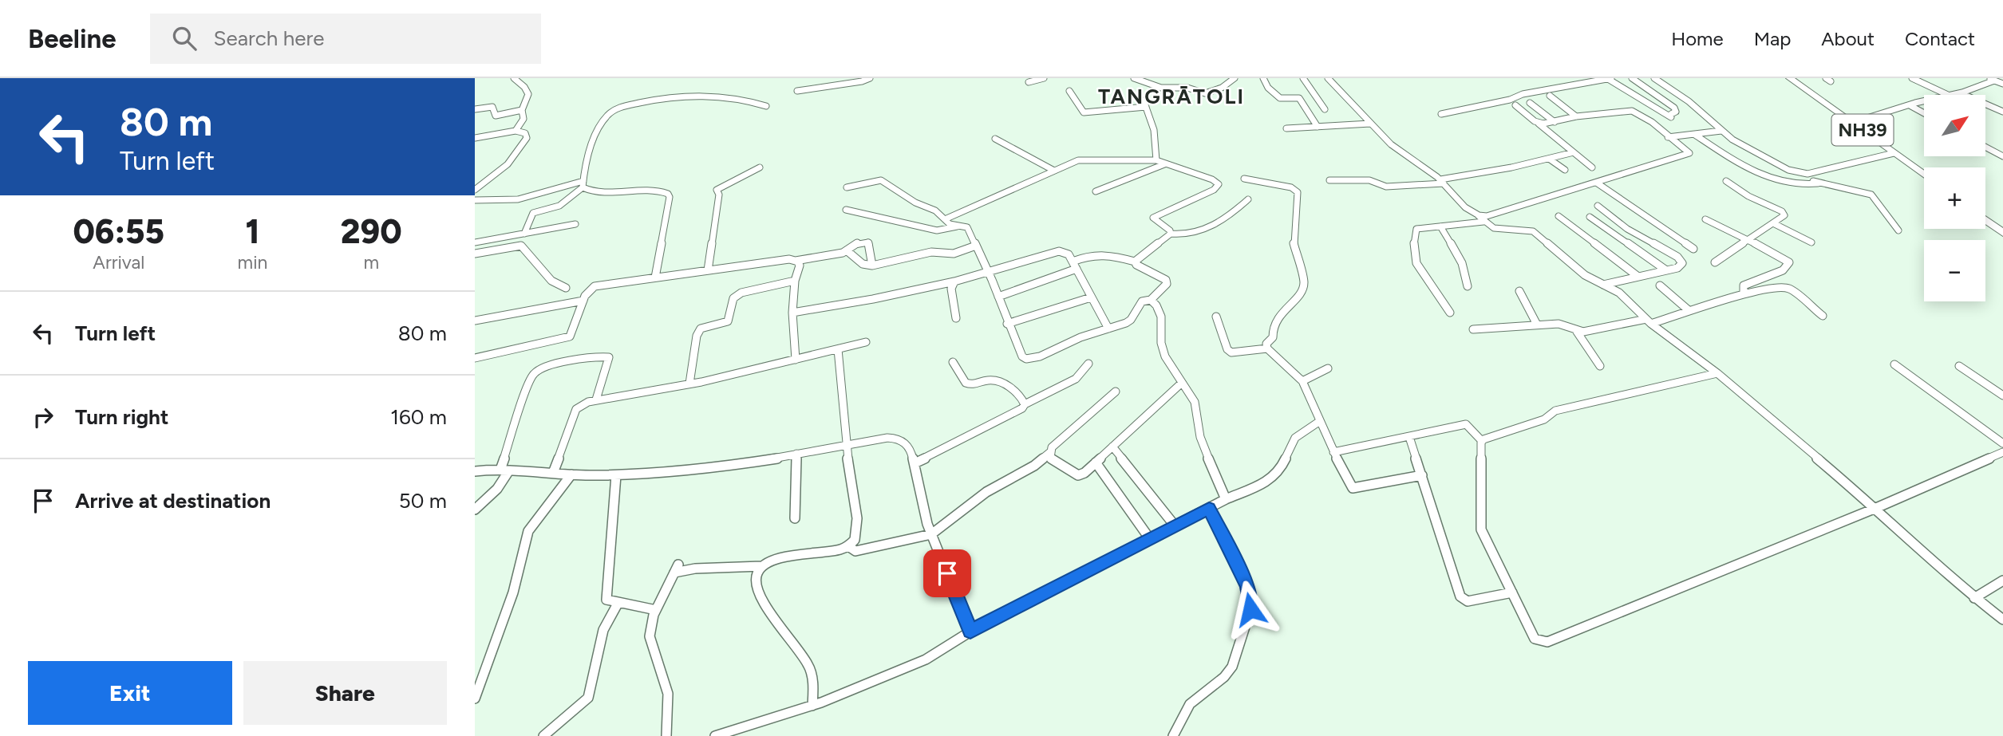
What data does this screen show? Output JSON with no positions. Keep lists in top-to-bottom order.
{
  "streets": {
    "main road": ["NH39"]
  },
  "districts": ["TANGRĀTOLI"],
  "north": "top right",
  "page": {
    "header": "Beeline",
    "search": "Search here",
    "nav": [
      "Home",
      "Map",
      "About",
      "Contact"
    ],
    "turn": ["80 m", "Turn left"],
    "map_buttons": ["+", "−"],
    "eta": [
      "06:55",
      "Arrival",
      "1",
      "min",
      "290",
      "m"
    ],
    "list": [
      {
        "name": "Turn left",
        "value": "80 m"
      },
      {
        "name": "Turn right",
        "value": "160 m"
      },
      {
        "name": "Arrive at destination",
        "value": "50 m"
      }
    ],
    "buttons": ["Exit", "Share"]
  }
}
